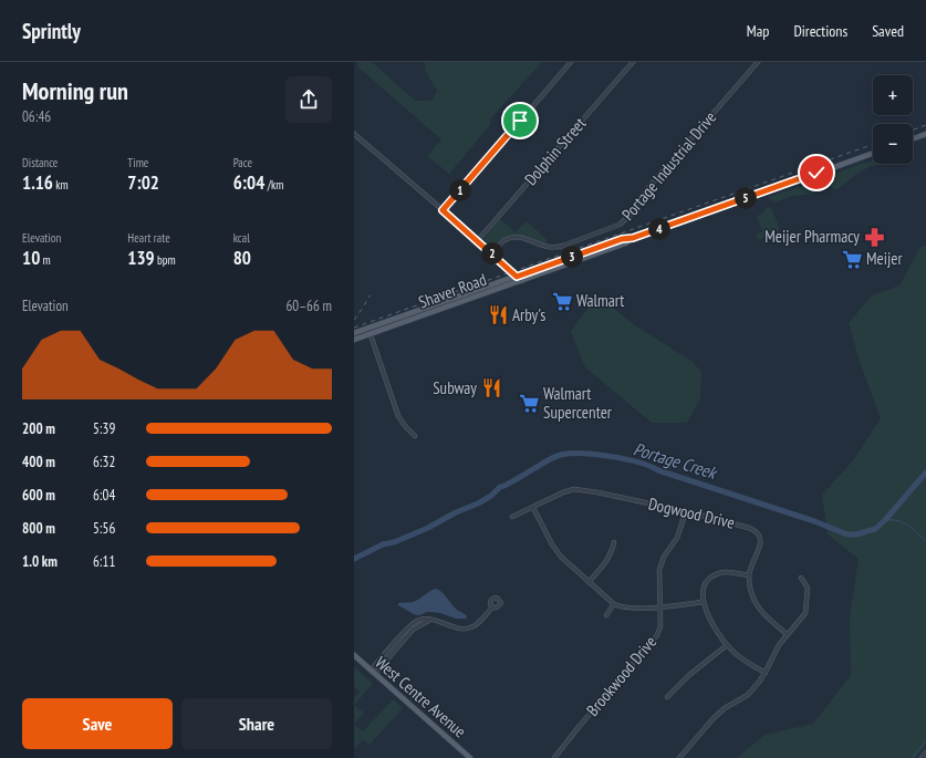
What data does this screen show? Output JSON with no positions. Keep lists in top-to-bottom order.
{
  "streets": {
    "main road": ["Shaver Road", "West Centre Avenue"],
    "street": [
      "Dolphin Street",
      "Portage Industrial Drive",
      "Dogwood Drive",
      "Brookwood Drive"
    ]
  },
  "crossings": [
    ["Dogwood Drive", "Brookwood Drive"]
  ],
  "water": ["Portage Creek"],
  "places": {
    "pharmacy": ["Meijer Pharmacy"],
    "supermarket": ["Meijer", "Walmart", "Walmart Supercenter"],
    "restaurant": ["Arby's", "Subway"]
  },
  "page": {
    "header": "Sprintly",
    "nav": ["Map", "Directions", "Saved"],
    "heading": ["Morning run", "06:46"],
    "map_buttons": ["+", "−"],
    "stats": [
      ["Distance", "1.16 km"],
      ["Time", "7:02"],
      ["Pace", "6:04 /km"],
      ["Elevation", "10 m"],
      ["Heart rate", "139 bpm"],
      ["kcal", "80"]
    ],
    "pins": [
      "1",
      "5",
      "4",
      "2",
      "3"
    ],
    "chart": ["Elevation", "60–66 m"],
    "list": [
      {
        "name": "200 m",
        "note": "5:39"
      },
      {
        "name": "400 m",
        "note": "6:32"
      },
      {
        "name": "600 m",
        "note": "6:04"
      },
      {
        "name": "800 m",
        "note": "5:56"
      },
      {
        "name": "1.0 km",
        "note": "6:11"
      }
    ],
    "buttons": ["Save", "Share"]
  }
}
